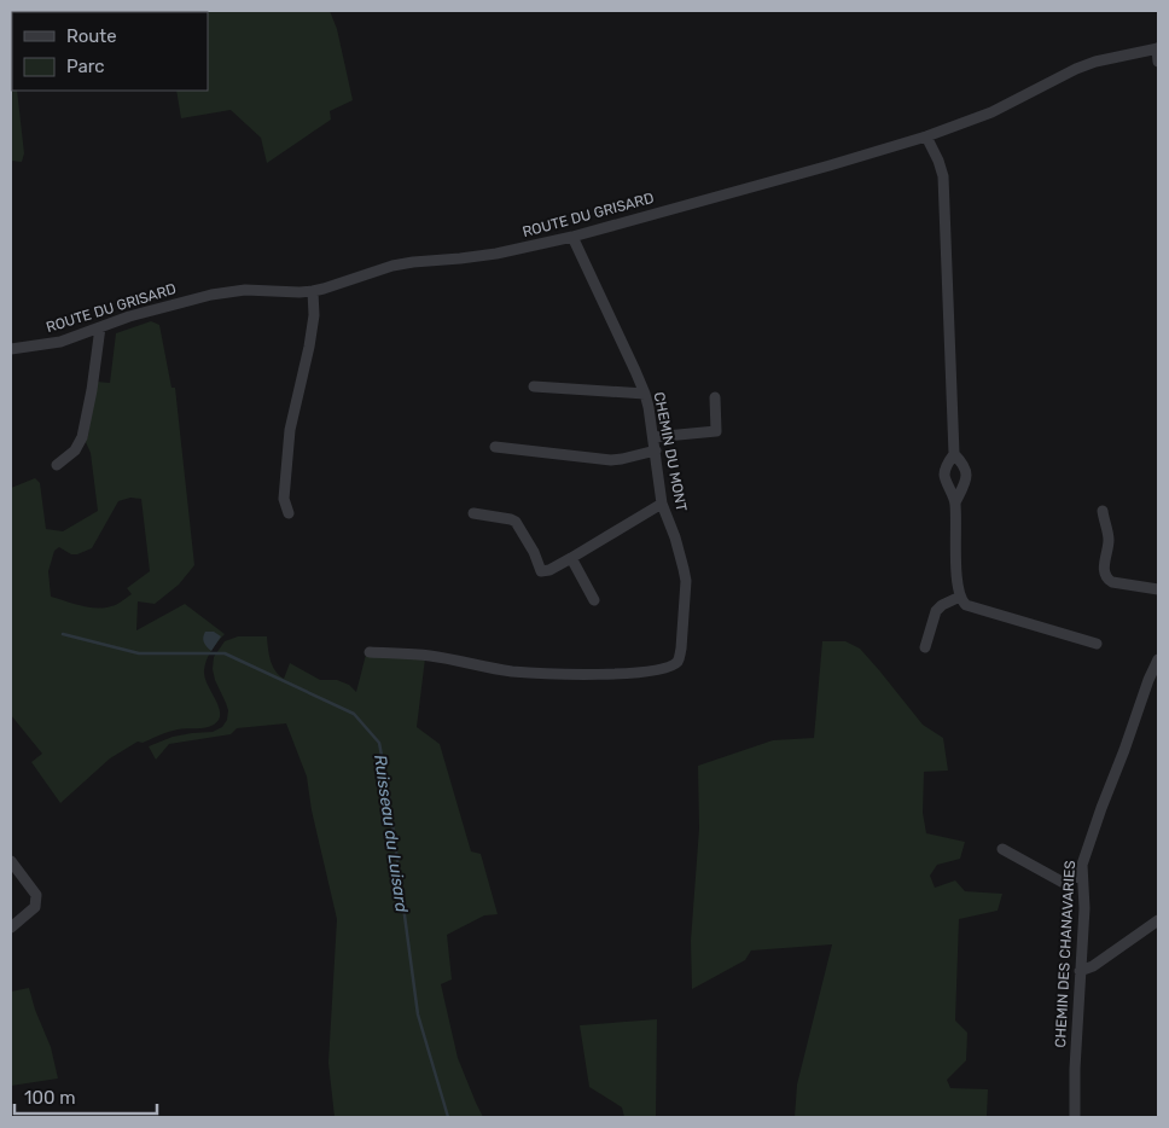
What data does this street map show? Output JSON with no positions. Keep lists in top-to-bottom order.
{
  "streets": {
    "street": ["ROUTE DU GRISARD", "CHEMIN DU MONT", "CHEMIN DES CHANAVARIES"]
  },
  "crossings": [
    ["ROUTE DU GRISARD", "CHEMIN DU MONT"]
  ],
  "water": ["Ruisseau du Luisard"],
  "legend": ["Route", "Parc"],
  "scale_bar": "100 m"
}
